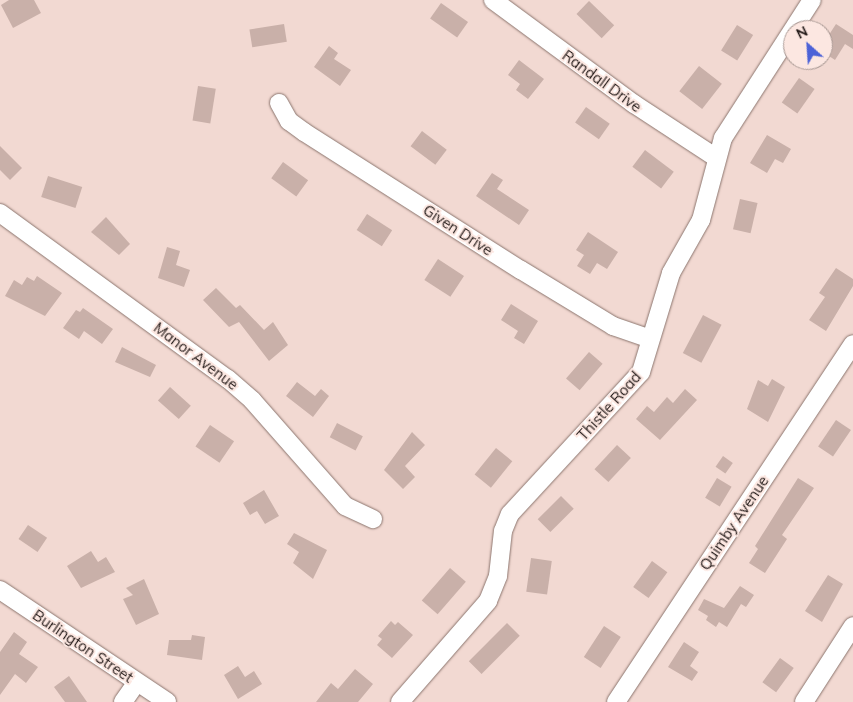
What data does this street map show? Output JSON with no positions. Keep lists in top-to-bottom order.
{
  "streets": {
    "street": [
      "Randall Drive",
      "Given Drive",
      "Manor Avenue",
      "Thistle Road",
      "Quimby Avenue",
      "Burlington Street"
    ]
  },
  "crossings": [
    ["Randall Drive", "Thistle Road"],
    ["Given Drive", "Thistle Road"]
  ],
  "north": "top left"
}
